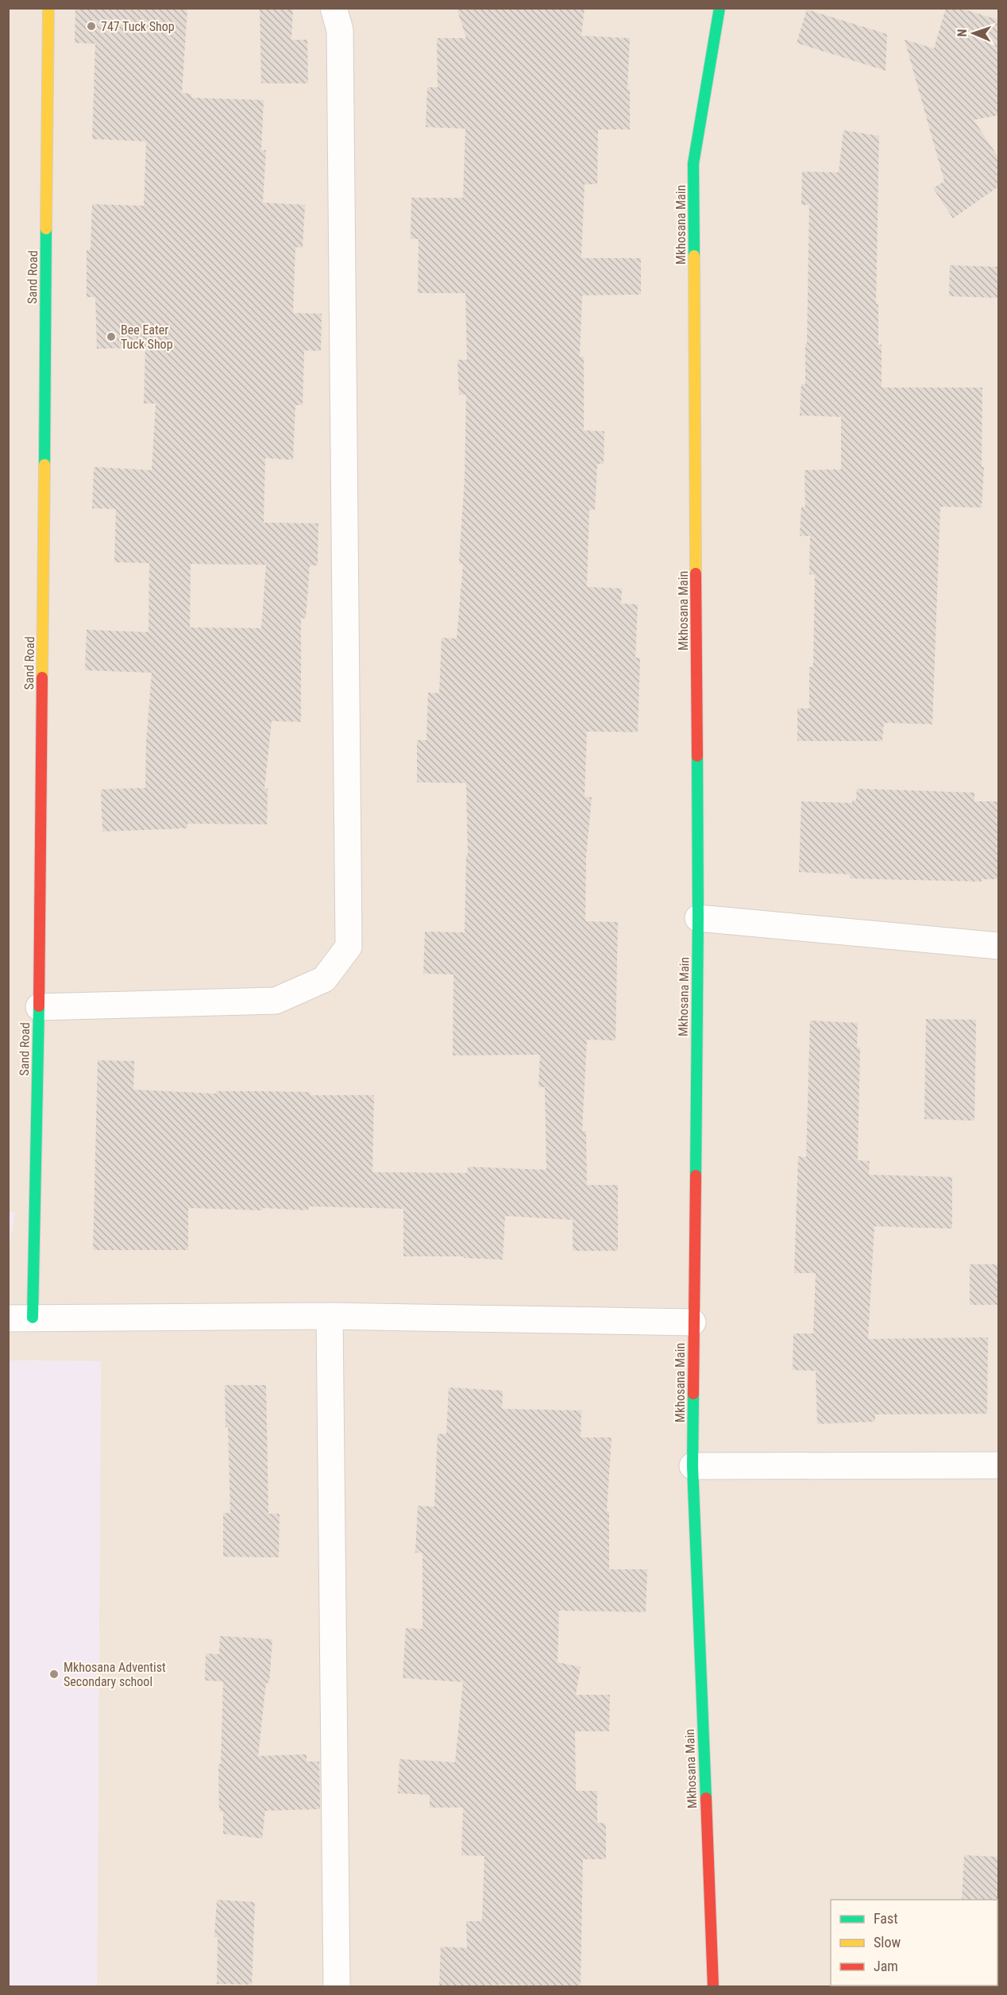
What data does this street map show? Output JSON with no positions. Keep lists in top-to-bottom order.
{
  "streets": {
    "street": ["Mkhosana Main", "Sand Road"]
  },
  "places": ["747 Tuck Shop", "Bee Eater Tuck Shop", "Mkhosana Adventist Secondary school"],
  "legend": ["Fast", "Slow", "Jam"],
  "north": "left"
}
